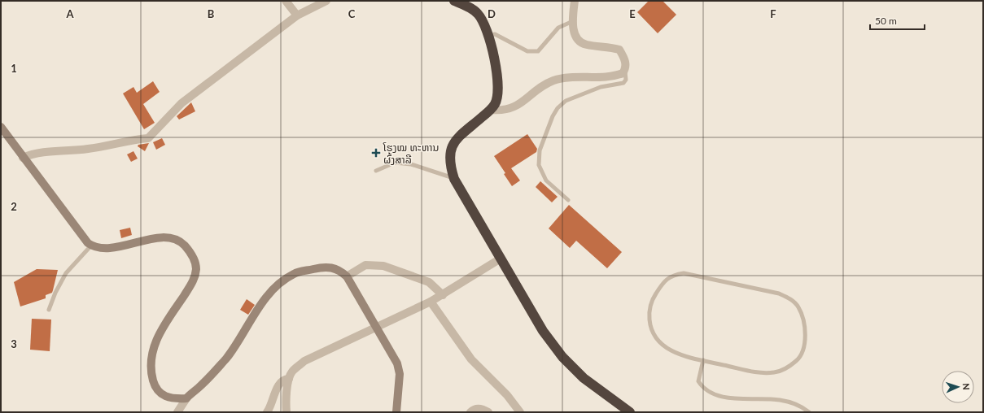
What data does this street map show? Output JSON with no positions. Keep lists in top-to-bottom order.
{
  "places": {
    "health": ["ໂຮງໝ ທະຫານ ຜົ້ງສາລີ"]
  },
  "scale_bar": "50 m",
  "north": "right",
  "grid": {
    "columns": [
      "A",
      "B",
      "C",
      "D",
      "E",
      "F"
    ],
    "rows": ["1", "2", "3"]
  }
}
